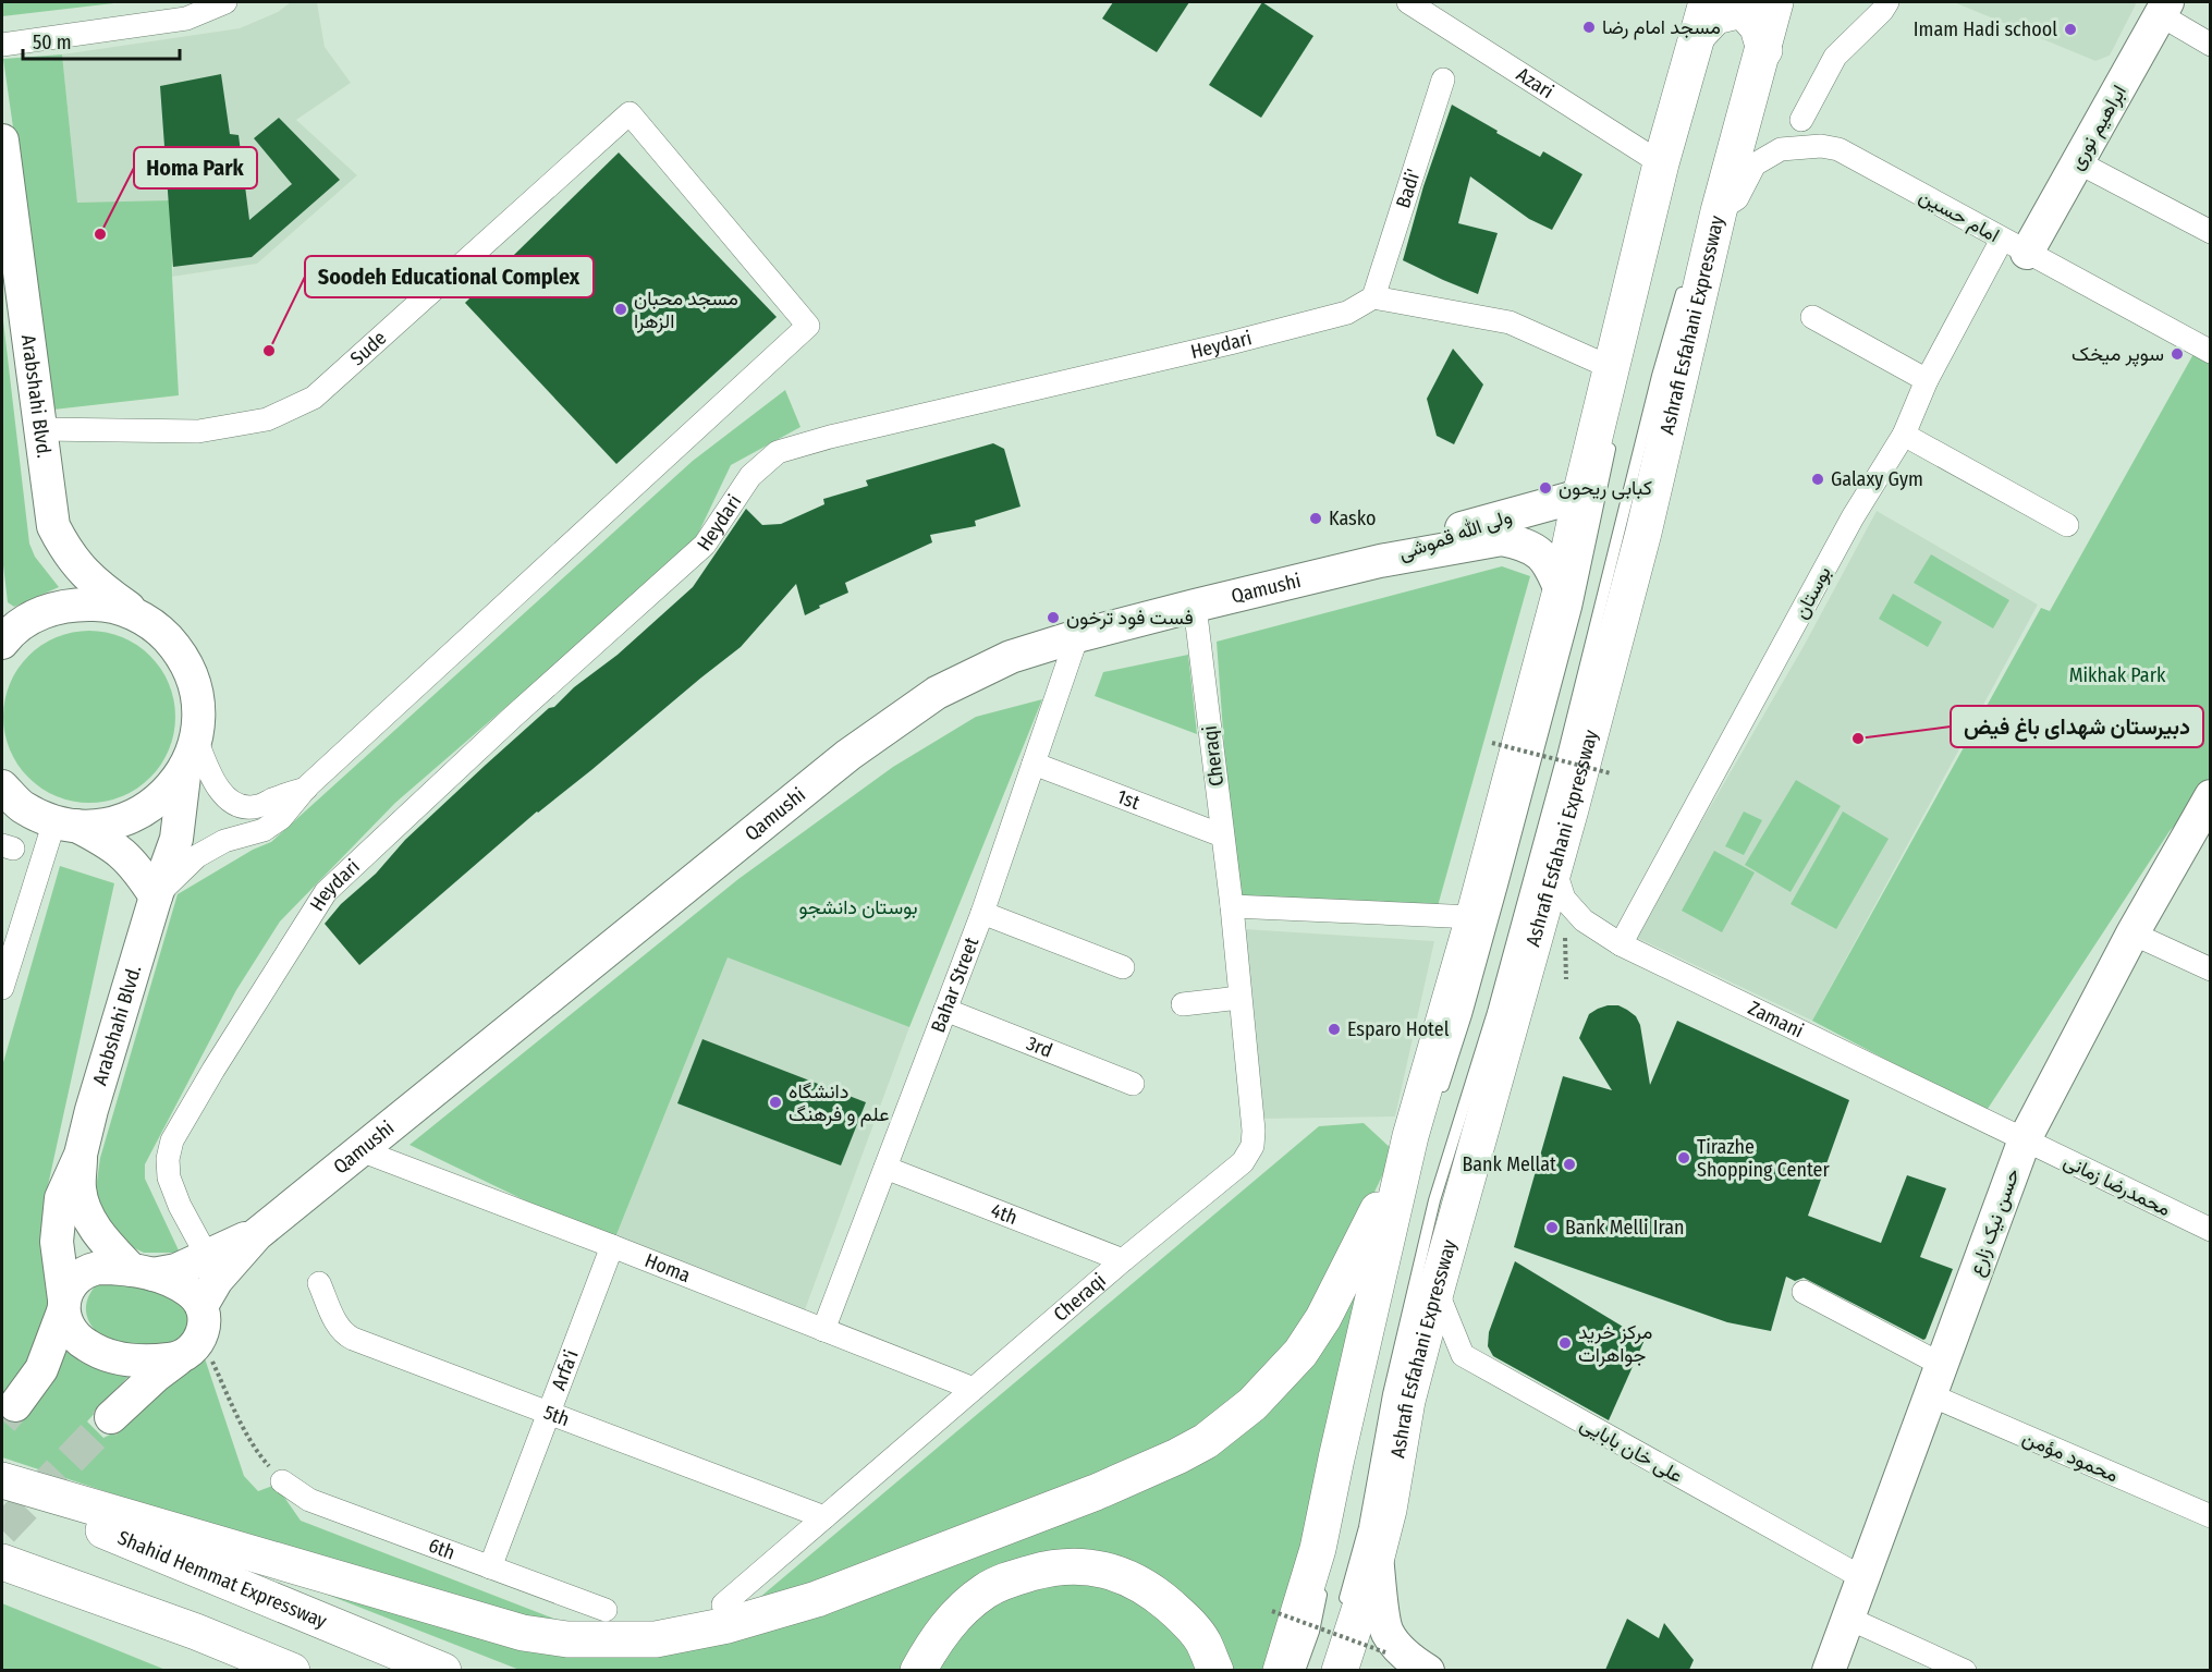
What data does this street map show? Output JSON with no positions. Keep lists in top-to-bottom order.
{
  "streets": {
    "highway": ["Ashrafi Esfahani Expressway", "Shahid Hemmat Expressway"],
    "street": [
      "Azari",
      "ابراهیم نوری",
      "Badi'",
      "امام حسین",
      "Heydari",
      "Sude",
      "Arabshahi Blvd.",
      "ولی الله قموشی",
      "Qamushi",
      "بوستان",
      "Cheraqi",
      "1st",
      "Bahar Street",
      "Zamani",
      "3rd",
      "محمدرضا زمانی",
      "4th",
      "حسن نیک زارع",
      "Homa",
      "Arfa'i",
      "5th",
      "علی خان بابایی",
      "محمود مؤمن",
      "6th"
    ]
  },
  "crossings": [
    ["ابراهیم نوری", "امام حسین"],
    ["ابراهیم نوری", "بوستان"],
    ["Badi'", "Heydari"],
    ["امام حسین", "Ashrafi Esfahani Expressway"],
    ["امام حسین", "بوستان"],
    ["Ashrafi Esfahani Expressway", "Zamani"],
    ["Ashrafi Esfahani Expressway", "علی خان بابایی"],
    ["Heydari", "Qamushi"],
    ["Sude", "Arabshahi Blvd."],
    ["Arabshahi Blvd.", "Qamushi"],
    ["ولی الله قموشی", "Qamushi"],
    ["Qamushi", "Cheraqi"],
    ["Qamushi", "Bahar Street"],
    ["Qamushi", "Homa"],
    ["بوستان", "Zamani"],
    ["Cheraqi", "1st"],
    ["Cheraqi", "4th"],
    ["Cheraqi", "Homa"],
    ["Cheraqi", "5th"],
    ["1st", "Bahar Street"],
    ["Bahar Street", "3rd"],
    ["Bahar Street", "4th"],
    ["Bahar Street", "Homa"],
    ["Zamani", "محمدرضا زمانی"],
    ["Zamani", "حسن نیک زارع"],
    ["محمدرضا زمانی", "حسن نیک زارع"],
    ["حسن نیک زارع", "علی خان بابایی"],
    ["حسن نیک زارع", "محمود مؤمن"],
    ["Homa", "Arfa'i"],
    ["Arfa'i", "5th"],
    ["Arfa'i", "6th"]
  ],
  "parks": ["Mikhak Park", "بوستان دانشجو"],
  "places": [
    "مسجد امام رضا",
    "Imam Hadi school",
    "Homa Park",
    "مسجد محبان الزهرا",
    "Soodeh Educational Complex",
    "سوپر میخک",
    "Galaxy Gym",
    "کبابی ریحون",
    "Kasko",
    "فست فود ترخون",
    "دبیرستان شهدای باغ فیض",
    "Esparo Hotel",
    "دانشگاه علم و فرهنگ",
    "Tirazhe Shopping Center",
    "Bank Mellat",
    "Bank Melli Iran",
    "مرکز خرید جواهرات"
  ],
  "scale_bar": "50 m"
}
